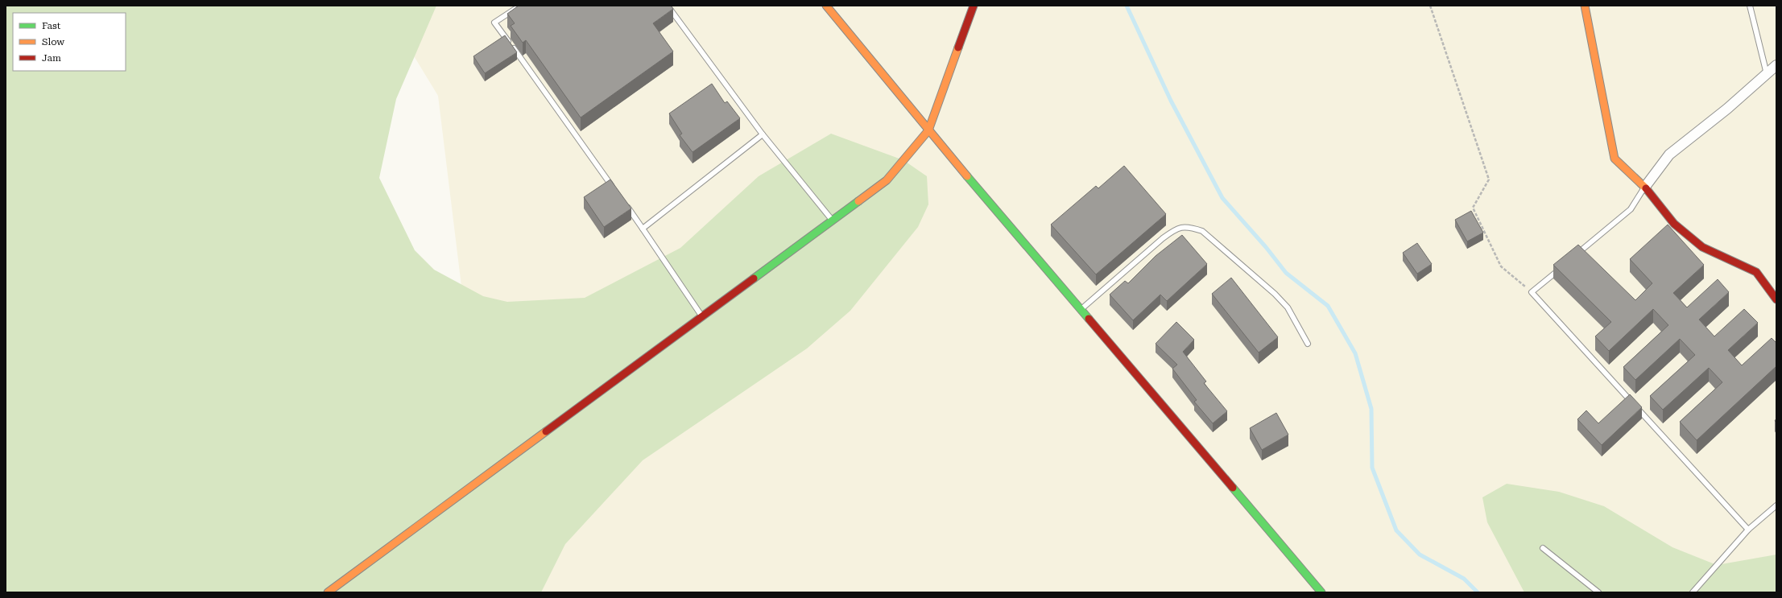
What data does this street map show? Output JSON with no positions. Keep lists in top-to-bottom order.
{
  "legend": ["Fast", "Slow", "Jam"]
}
